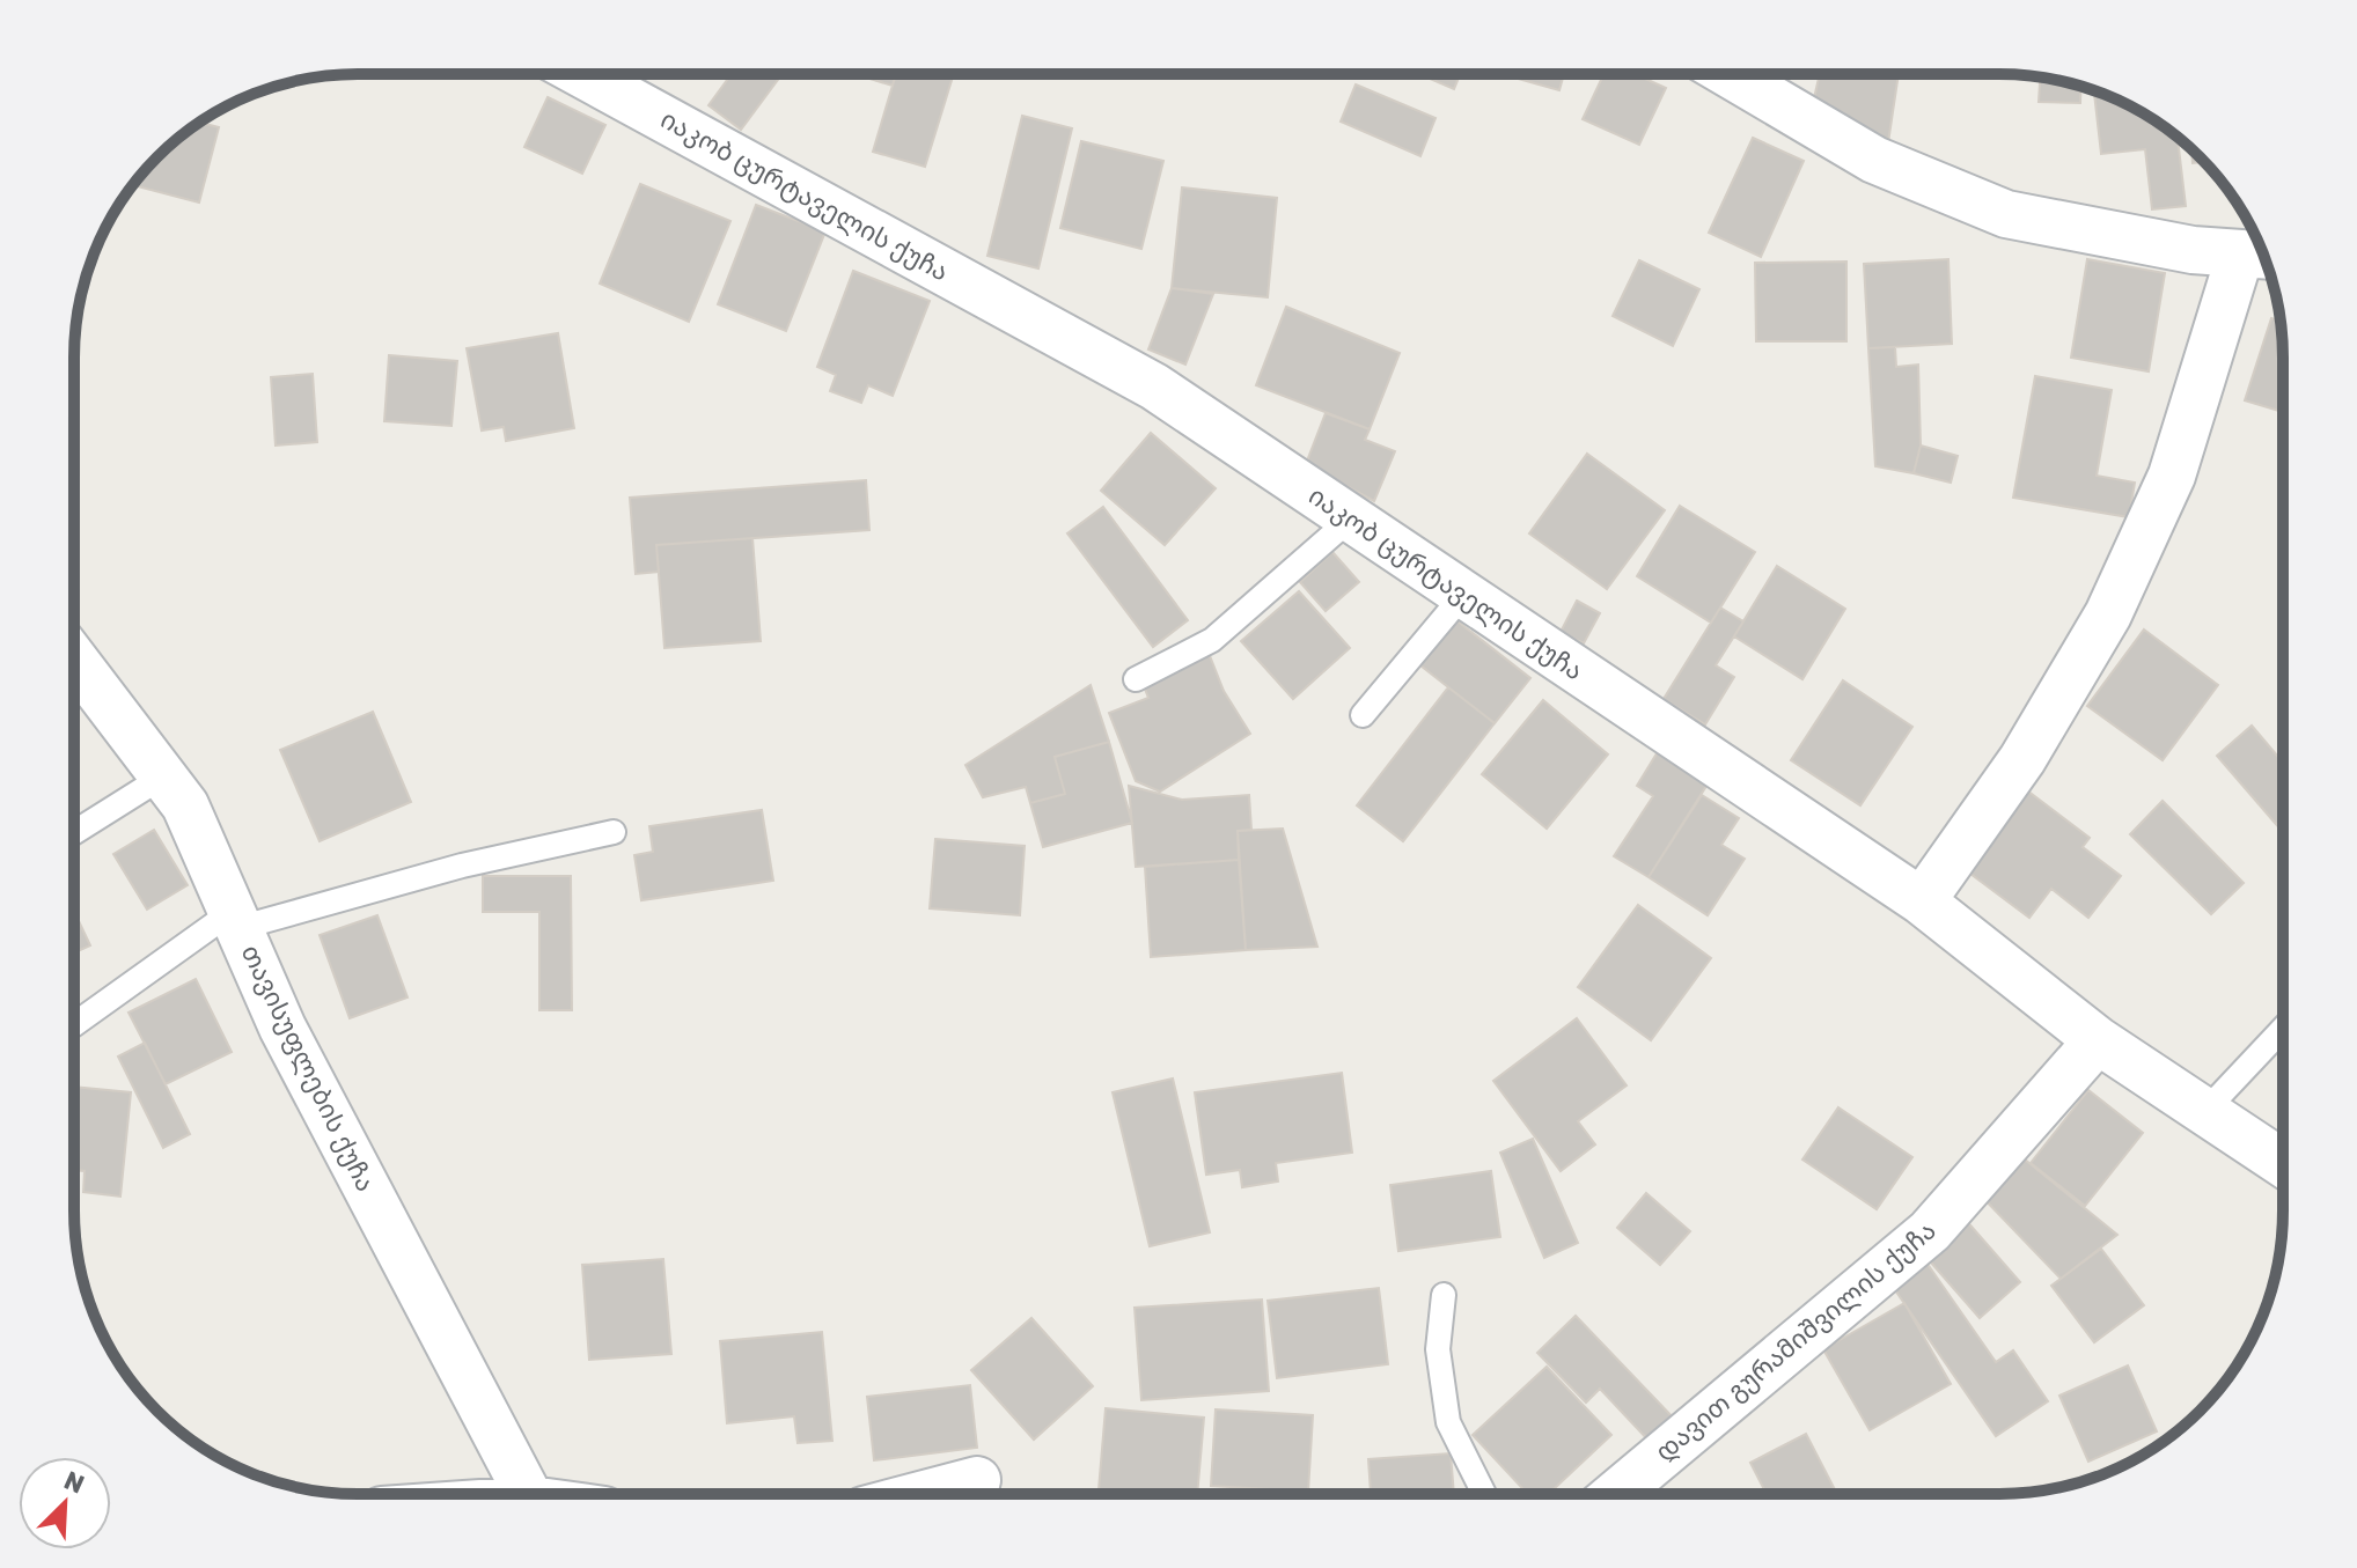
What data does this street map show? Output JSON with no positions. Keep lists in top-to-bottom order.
{
  "streets": {
    "street": ["იაკობ ცურტაველის ქუჩა", "თავისუფლების ქუჩა", "დავით გურამიშვილის ქუჩა"]
  },
  "crossings": [
    ["იაკობ ცურტაველის ქუჩა", "დავით გურამიშვილის ქუჩა"]
  ],
  "north": "top right"
}
